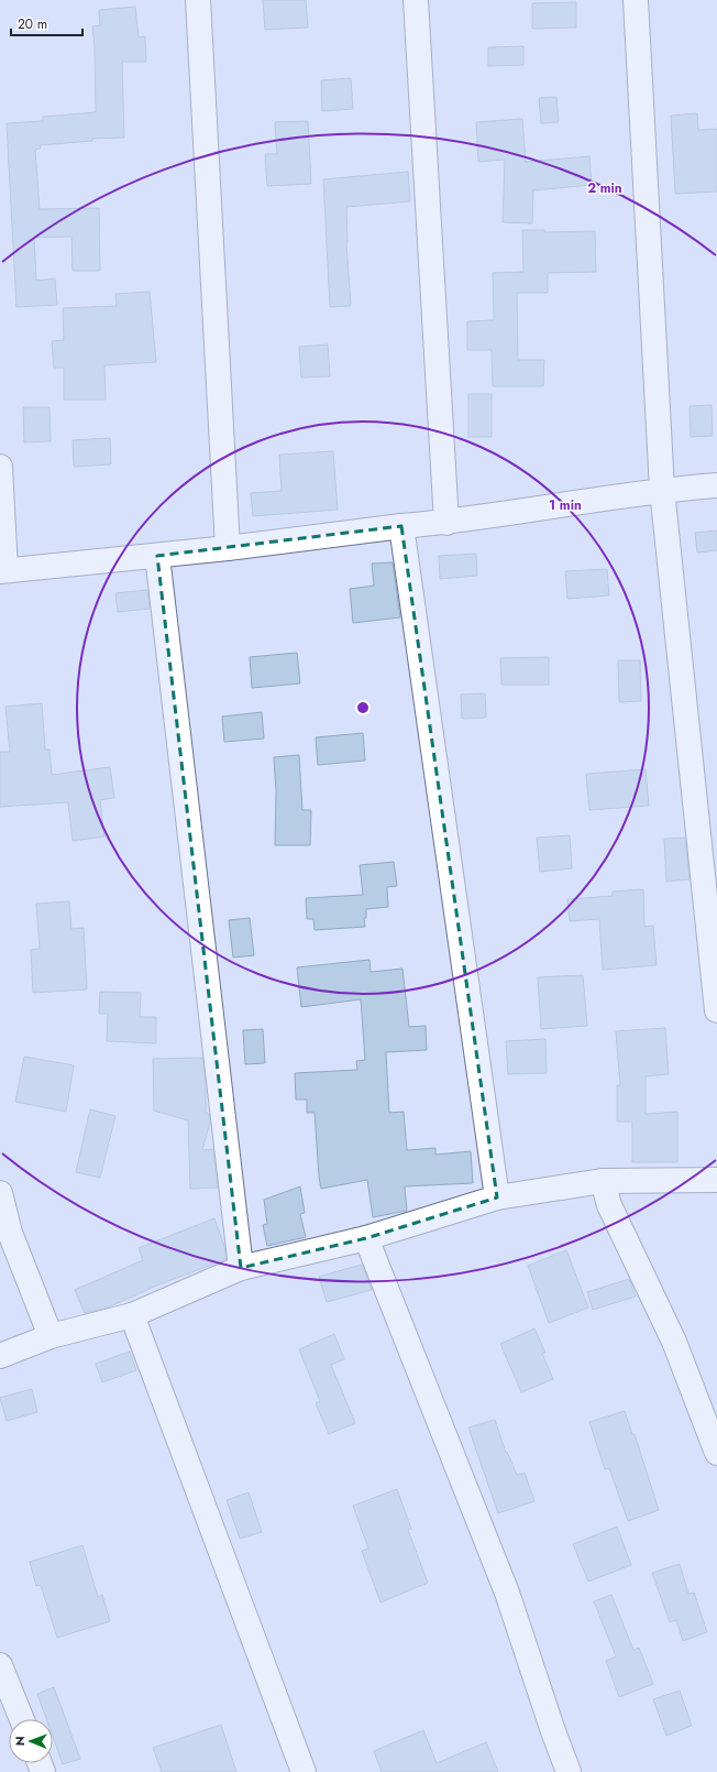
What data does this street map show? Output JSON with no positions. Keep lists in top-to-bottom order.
{
  "scale_bar": "20 m",
  "north": "left",
  "rings": ["2 min", "1 min"]
}
